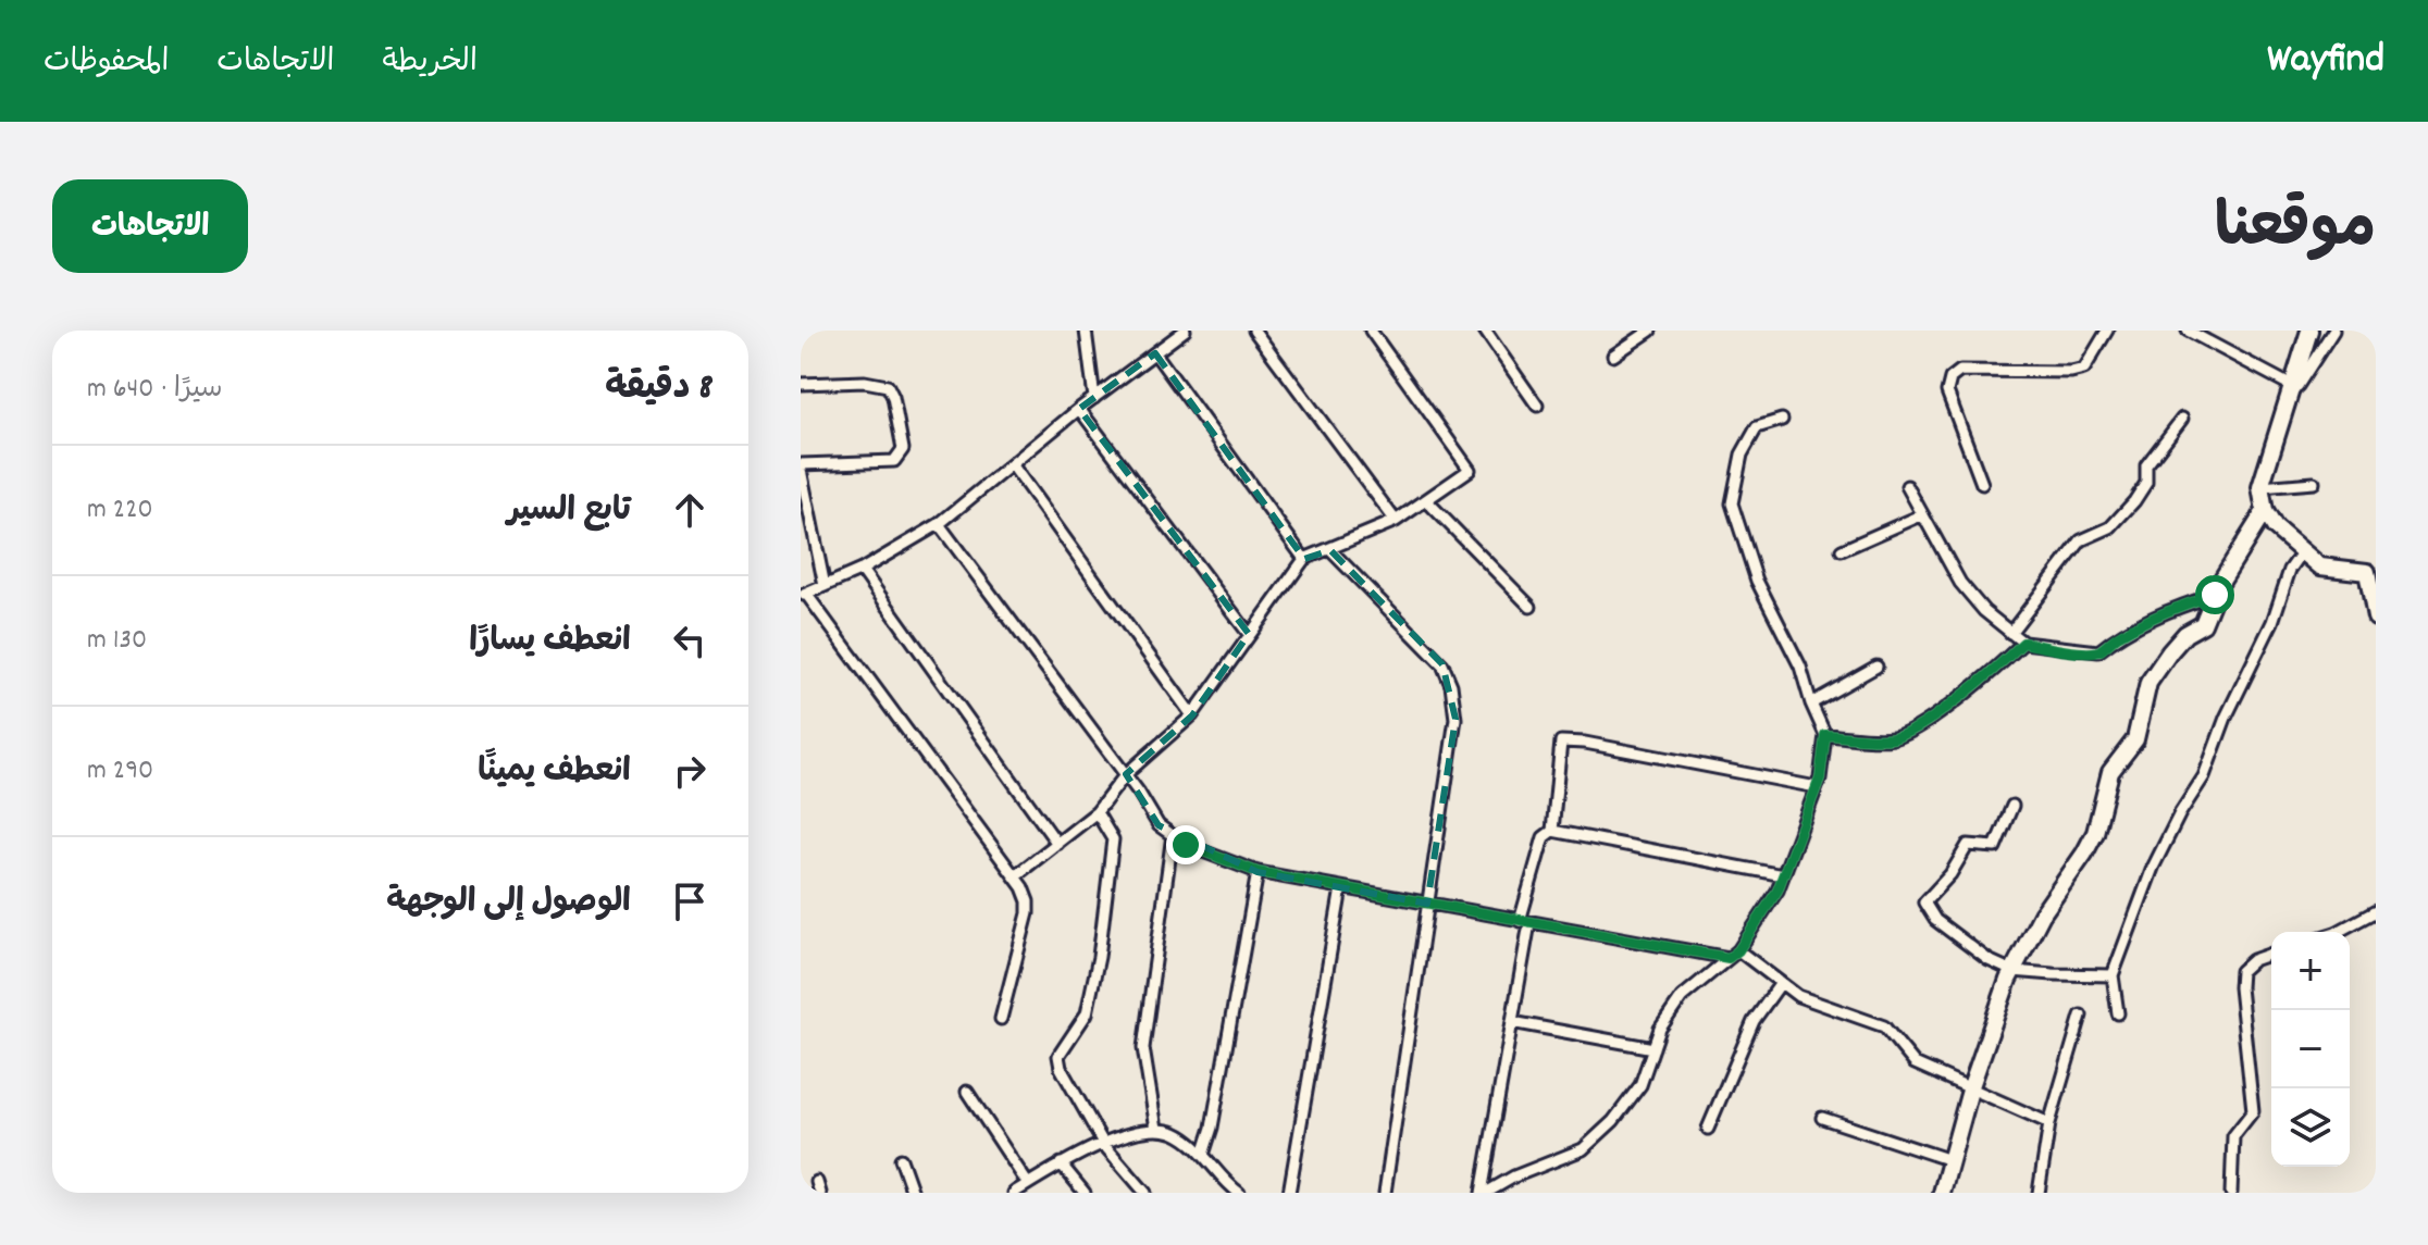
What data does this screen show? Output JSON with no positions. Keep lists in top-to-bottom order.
{
  "page": {
    "header": "Wayfind",
    "nav": ["الخريطة", "الاتجاهات", "المحفوظات"],
    "title": "موقعنا",
    "buttons": "الاتجاهات",
    "heading": ["8 دقيقة", "سيرًا · 640 m"],
    "list": [
      ["تابع السير", "220 m"],
      ["انعطف يسارًا", "130 m"],
      ["انعطف يمينًا", "290 m"],
      "الوصول إلى الوجهة"
    ],
    "map_buttons": ["+", "−"]
  }
}
